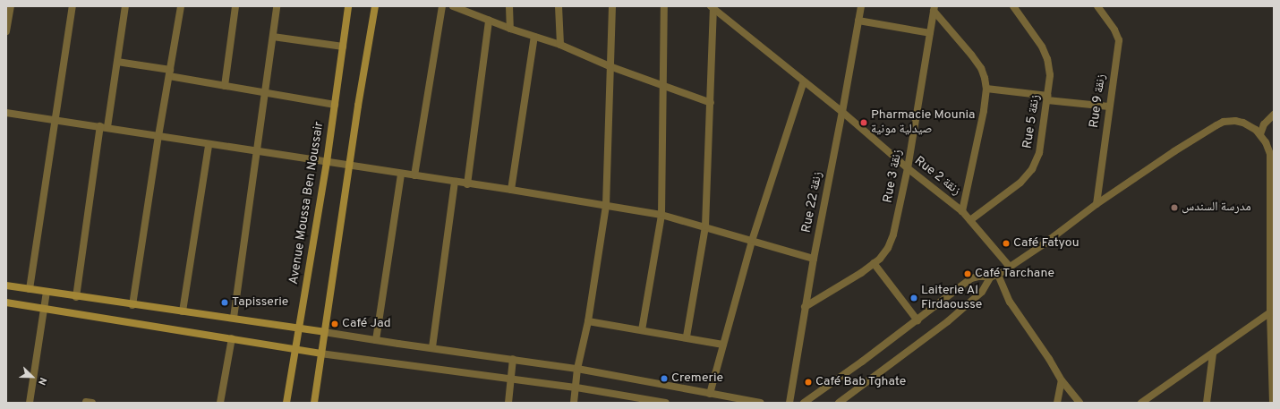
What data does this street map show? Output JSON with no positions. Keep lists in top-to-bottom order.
{
  "streets": {
    "street": [
      "Rue 9 زنقة",
      "Rue 5 زنقة",
      "Rue 3 زنقة",
      "Rue 2 زنقة",
      "Rue 22 زنقة",
      "Avenue Moussa Ben Noussair"
    ]
  },
  "crossings": [
    ["Rue 5 زنقة", "Rue 2 زنقة"],
    ["Rue 3 زنقة", "Rue 2 زنقة"],
    ["Rue 3 زنقة", "Rue 22 زنقة"],
    ["Rue 2 زنقة", "Rue 22 زنقة"]
  ],
  "places": [
    "Pharmacie Mounia صيدلية مونية",
    "مدرسة السندس",
    "Café Fatyou",
    "Café Tarchane",
    "Laiterie Al Firdaousse",
    "Tapisserie",
    "Café Jad",
    "Cremerie",
    "Café Bab Tghate"
  ],
  "north": "bottom right"
}
